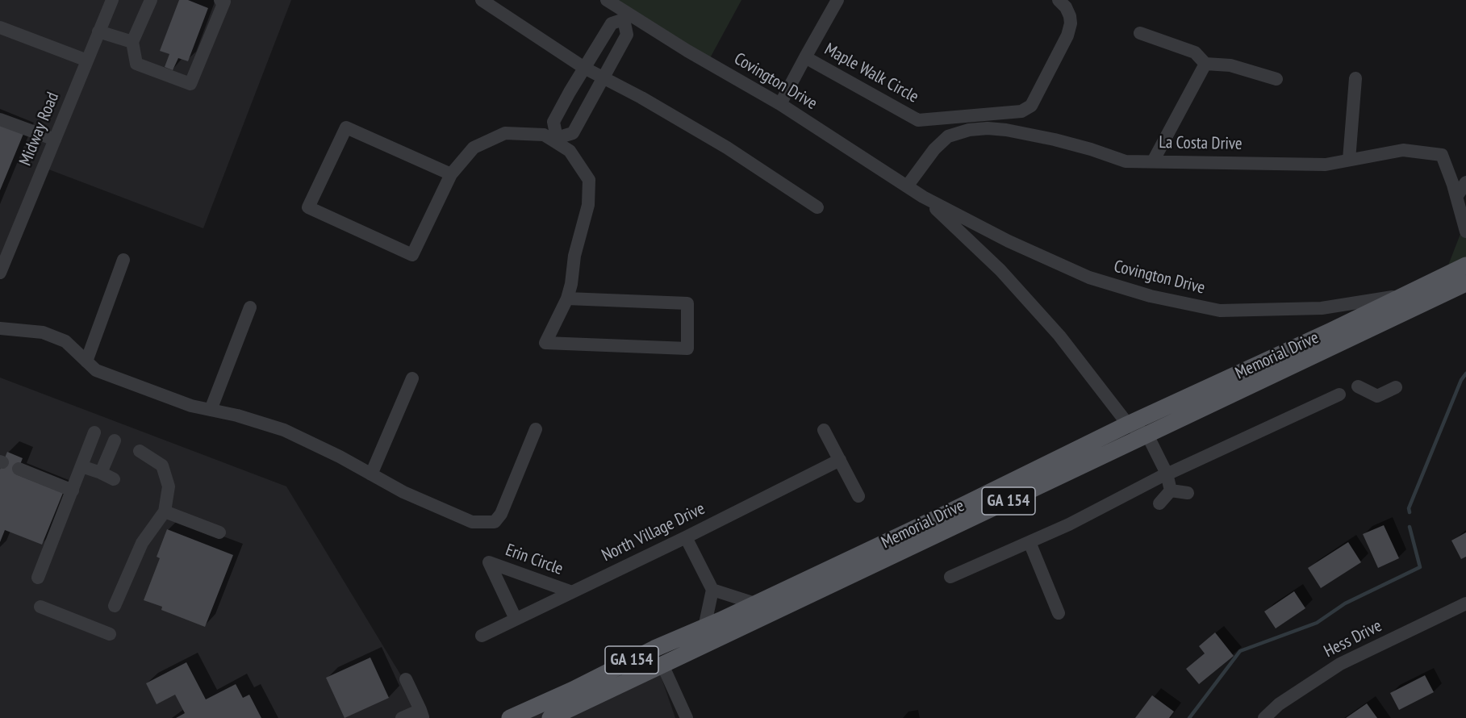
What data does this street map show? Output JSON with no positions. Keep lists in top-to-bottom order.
{
  "streets": {
    "main road": ["Memorial Drive", "GA 154"],
    "street": [
      "Maple Walk Circle",
      "Covington Drive",
      "Midway Road",
      "La Costa Drive",
      "North Village Drive",
      "Erin Circle",
      "Hess Drive"
    ]
  },
  "crossings": [
    ["Maple Walk Circle", "Covington Drive"],
    ["Covington Drive", "La Costa Drive"],
    ["Covington Drive", "Memorial Drive"],
    ["North Village Drive", "Erin Circle"]
  ]
}
